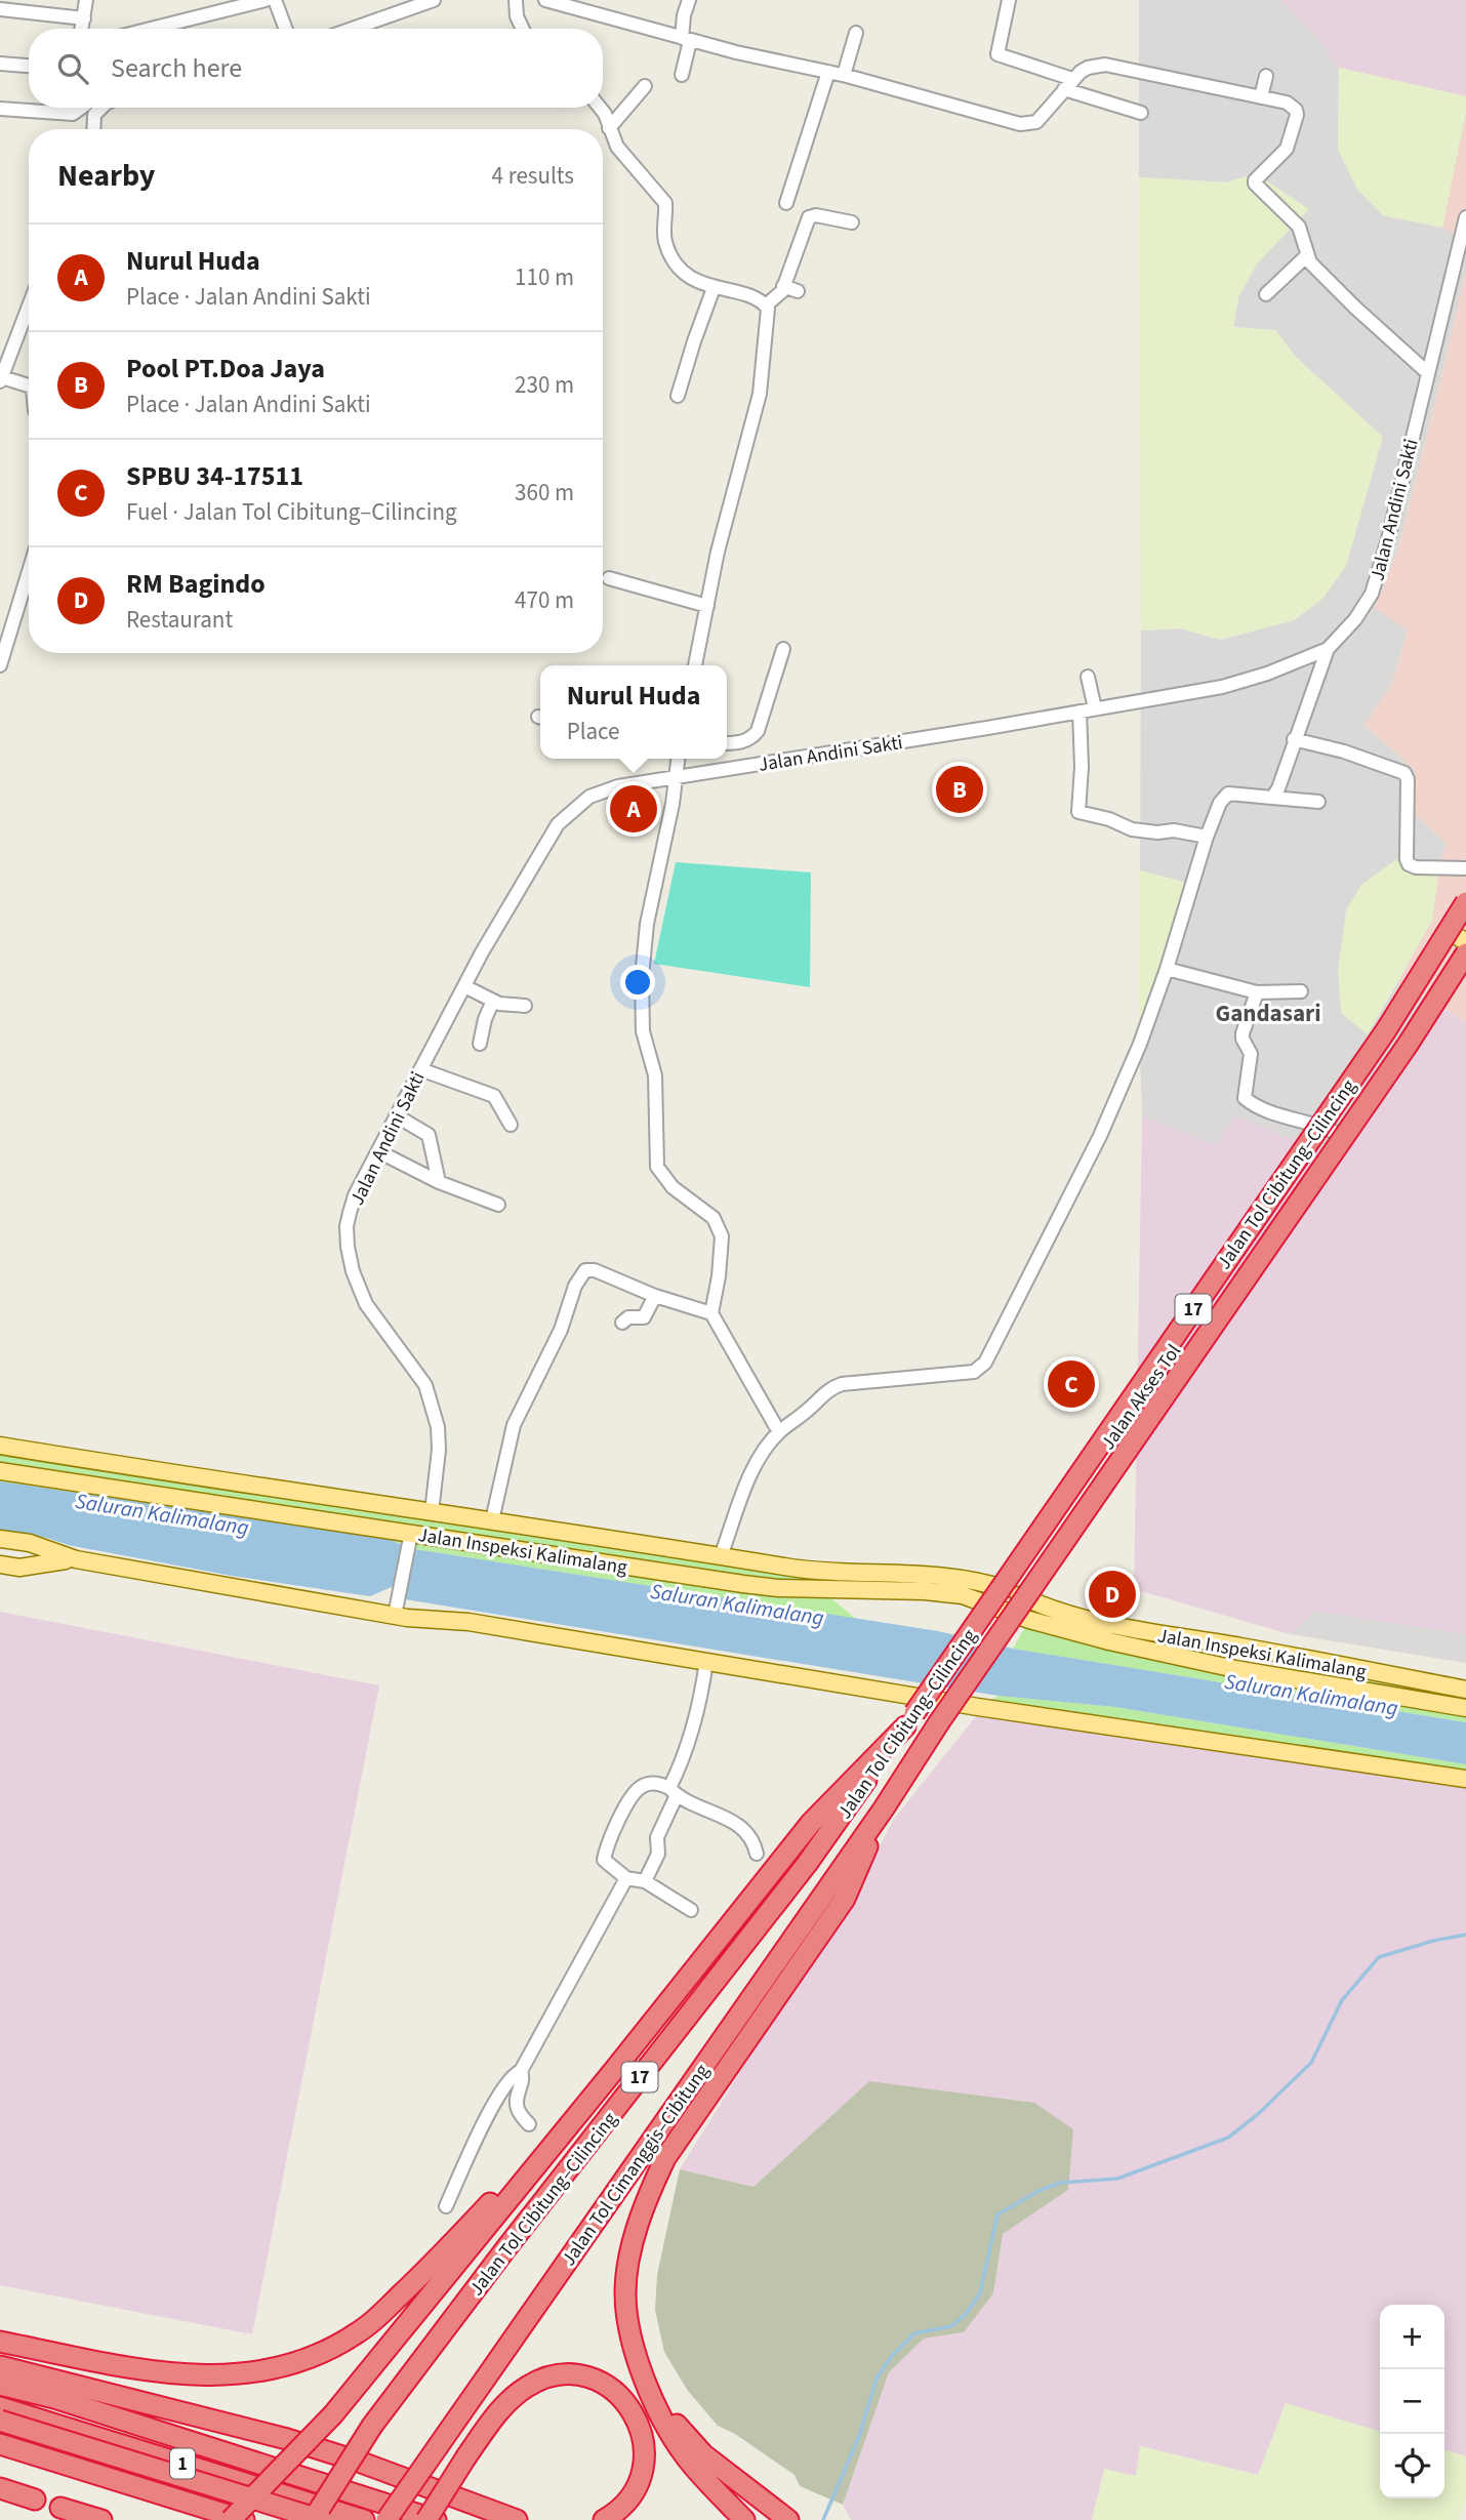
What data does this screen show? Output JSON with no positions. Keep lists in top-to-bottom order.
{
  "streets": {
    "highway": [
      "Jalan Tol Cibitung–Cilincing",
      "17",
      "Jalan Tol Cimanggis–Cibitung",
      "1"
    ],
    "main road": ["Jalan Akses Tol", "Jalan Inspeksi Kalimalang"],
    "street": ["Jalan Andini Sakti"]
  },
  "crossings": [
    ["Jalan Andini Sakti", "Jalan Inspeksi Kalimalang"],
    ["Jalan Tol Cibitung–Cilincing", "Jalan Tol Cimanggis–Cibitung"],
    ["Jalan Akses Tol", "Jalan Inspeksi Kalimalang"]
  ],
  "districts": ["Gandasari"],
  "water": ["Saluran Kalimalang"],
  "page": {
    "search": "Search here",
    "heading": ["Nearby", "4 results"],
    "list": [
      {
        "mark": "A",
        "name": "Nurul Huda",
        "note": "Place · Jalan Andini Sakti",
        "value": "110 m"
      },
      {
        "mark": "B",
        "name": "Pool PT.Doa Jaya",
        "note": "Place · Jalan Andini Sakti",
        "value": "230 m"
      },
      {
        "mark": "C",
        "name": "SPBU 34-17511",
        "note": "Fuel · Jalan Tol Cibitung–Cilincing",
        "value": "360 m"
      },
      {
        "mark": "D",
        "name": "RM Bagindo",
        "note": "Restaurant",
        "value": "470 m"
      }
    ],
    "popup": ["Nurul Huda", "Place"],
    "pins": [
      "B",
      "A",
      "C",
      "D"
    ],
    "map_buttons": ["+", "−"]
  }
}
